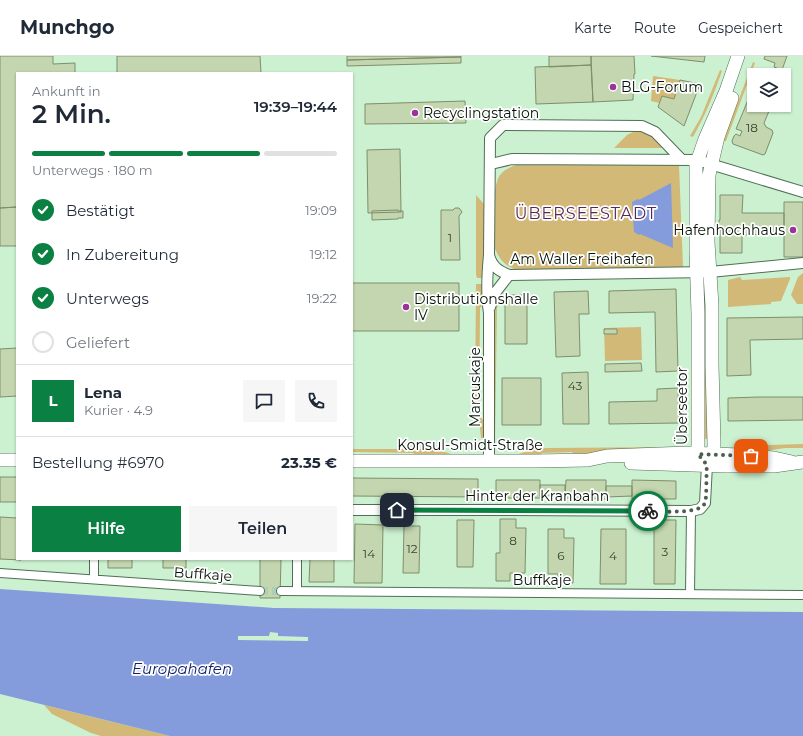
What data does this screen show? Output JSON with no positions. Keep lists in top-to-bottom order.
{
  "streets": {
    "street": [
      "Am Waller Freihafen",
      "Marcuskaje",
      "Überseetor",
      "Konsul-Smidt-Straße",
      "Hinter der Kranbahn",
      "Buffkaje"
    ]
  },
  "crossings": [
    ["Am Waller Freihafen", "Marcuskaje"],
    ["Am Waller Freihafen", "Überseetor"],
    ["Marcuskaje", "Konsul-Smidt-Straße"],
    ["Überseetor", "Konsul-Smidt-Straße"]
  ],
  "districts": ["ÜBERSEESTADT"],
  "water": ["Europahafen"],
  "places": [
    "BLG-Forum",
    "Recyclingstation",
    "Hafenhochhaus",
    "Distributionshalle IV"
  ],
  "house_numbers": [
    "18",
    "1",
    "43",
    "8",
    "12",
    "3",
    "14",
    "6",
    "4"
  ],
  "page": {
    "header": "Munchgo",
    "nav": ["Karte", "Route", "Gespeichert"],
    "heading": ["2 Min.", "Ankunft in", "19:39–19:44"],
    "panel": [
      "Lena",
      "Kurier · 4.9",
      "Bestellung #6970",
      "23.35 €"
    ],
    "bar": "Unterwegs · 180 m",
    "list": [
      ["Bestätigt", "19:09"],
      ["In Zubereitung", "19:12"],
      ["Unterwegs", "19:22"],
      "Geliefert"
    ],
    "round": "L",
    "buttons": ["Hilfe", "Teilen"]
  }
}
